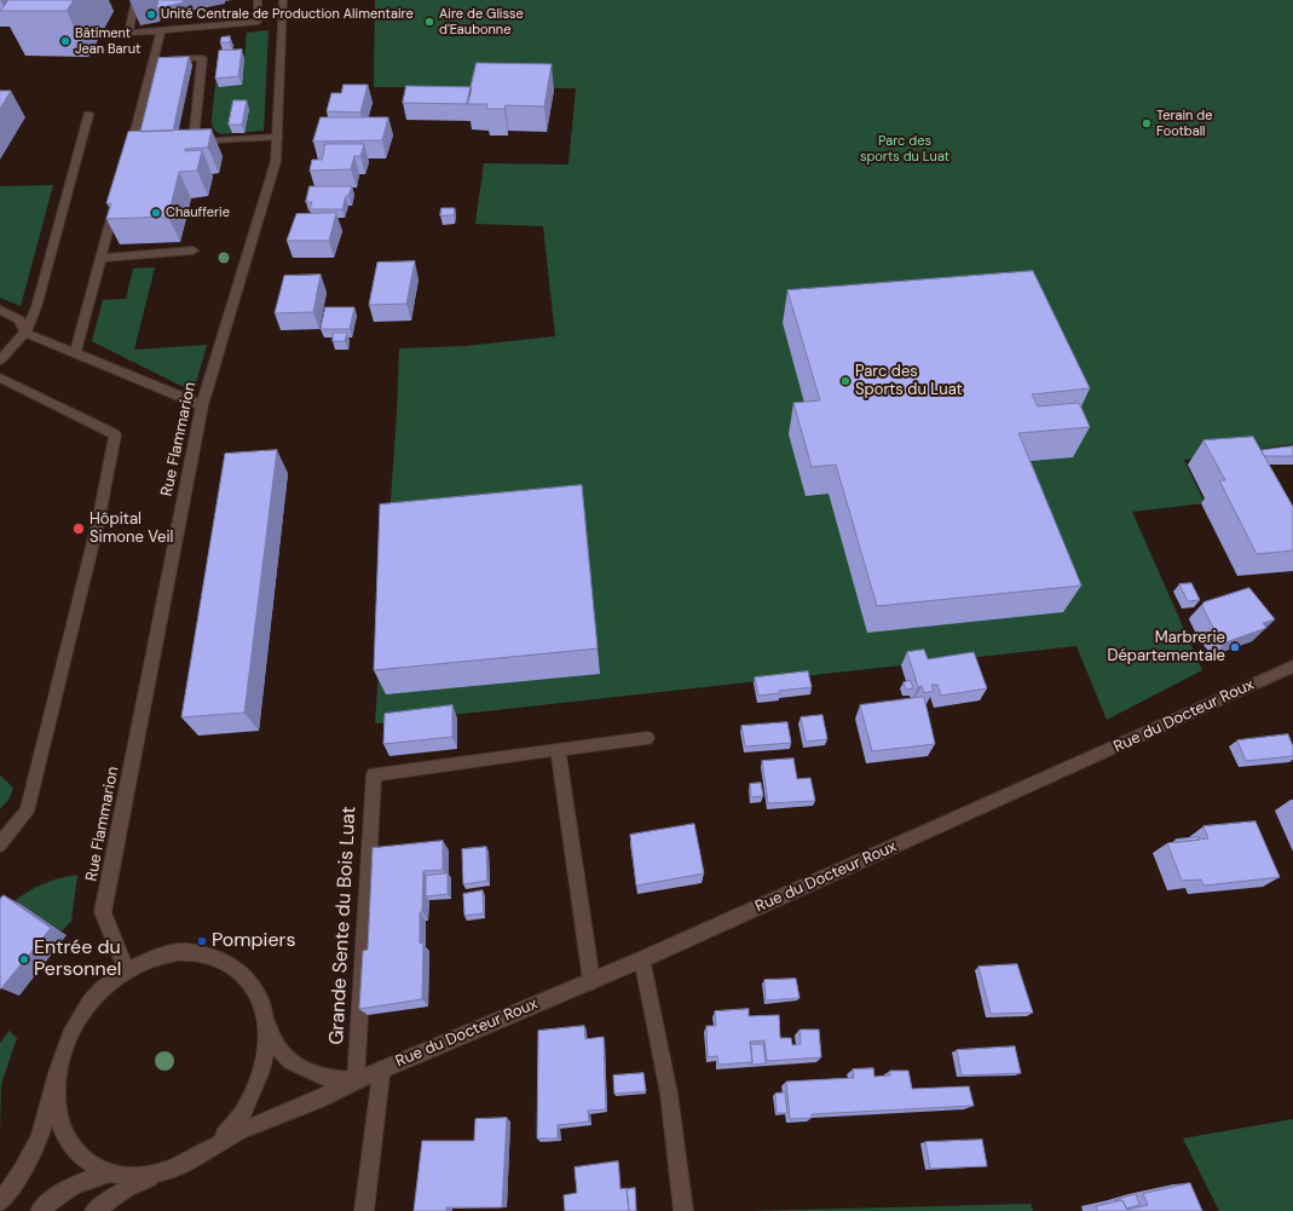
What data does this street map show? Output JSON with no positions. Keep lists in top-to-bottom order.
{
  "streets": {
    "street": ["Rue Flammarion", "Rue du Docteur Roux", "Grande Sente du Bois Luat"]
  },
  "crossings": [
    ["Rue du Docteur Roux", "Grande Sente du Bois Luat"]
  ],
  "parks": ["Parc des sports du Luat"],
  "places": [
    "Unité Centrale de Production Alimentaire",
    "Aire de Glisse d'Eaubonne",
    "Bâtiment Jean Barut",
    "Terain de Football",
    "Chaufferie",
    "Parc des Sports du Luat",
    "Hôpital Simone Veil",
    "Marbrerie Départementale",
    "Pompiers",
    "Entrée du Personnel"
  ]
}
